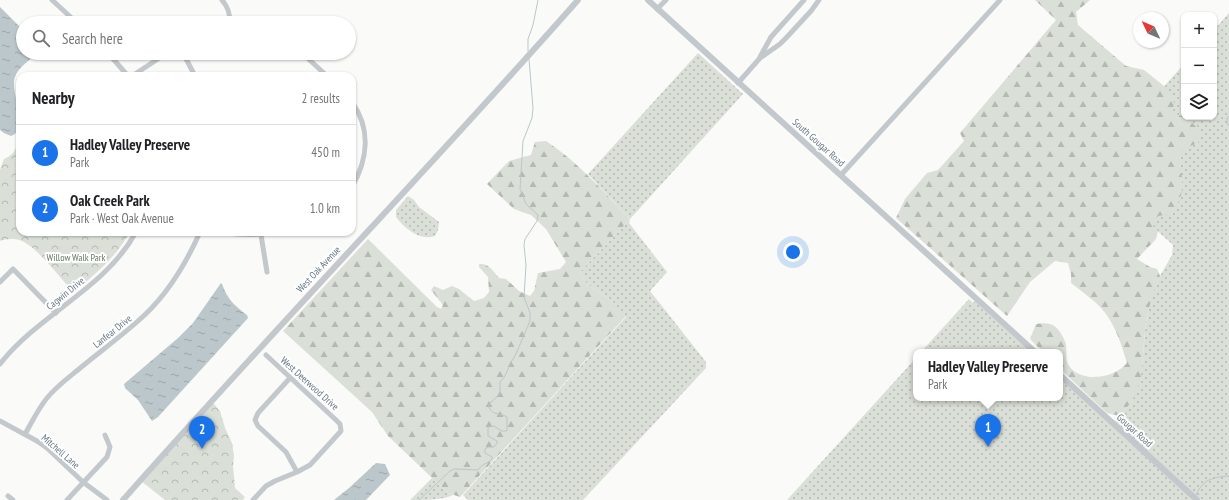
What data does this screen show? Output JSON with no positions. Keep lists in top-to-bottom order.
{
  "streets": {
    "street": [
      "South Gougar Road",
      "West Oak Avenue",
      "Cagwin Drive",
      "Lanfear Drive",
      "West Deerwood Drive",
      "Gougar Road",
      "Mitchell Lane"
    ]
  },
  "crossings": [
    ["Lanfear Drive", "Mitchell Lane"]
  ],
  "parks": ["Willow Walk Park"],
  "north": "top left",
  "page": {
    "map_buttons": ["+", "−"],
    "search": "Search here",
    "heading": ["Nearby", "2 results"],
    "list": [
      {
        "mark": "1",
        "name": "Hadley Valley Preserve",
        "note": "Park",
        "value": "450 m"
      },
      {
        "mark": "2",
        "name": "Oak Creek Park",
        "note": "Park · West Oak Avenue",
        "value": "1.0 km"
      }
    ],
    "popup": ["Hadley Valley Preserve", "Park"],
    "pins": ["1", "2"]
  }
}
